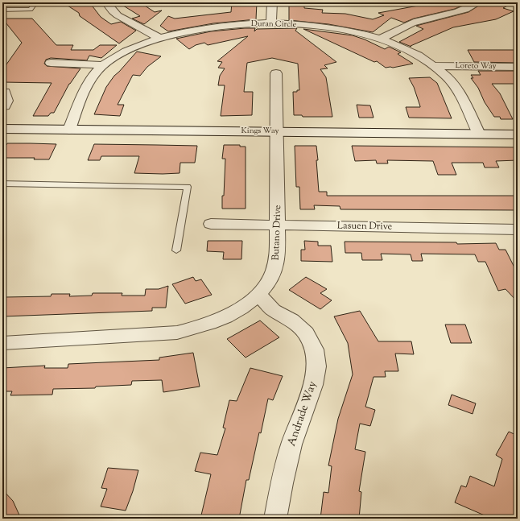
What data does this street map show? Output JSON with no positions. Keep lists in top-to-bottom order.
{
  "streets": {
    "street": [
      "Duran Circle",
      "Loreto Way",
      "Kings Way",
      "Lasuen Drive",
      "Butano Drive",
      "Andrade Way"
    ]
  },
  "crossings": [
    ["Duran Circle", "Loreto Way"],
    ["Duran Circle", "Kings Way"],
    ["Kings Way", "Butano Drive"],
    ["Lasuen Drive", "Butano Drive"],
    ["Butano Drive", "Andrade Way"]
  ]
}
